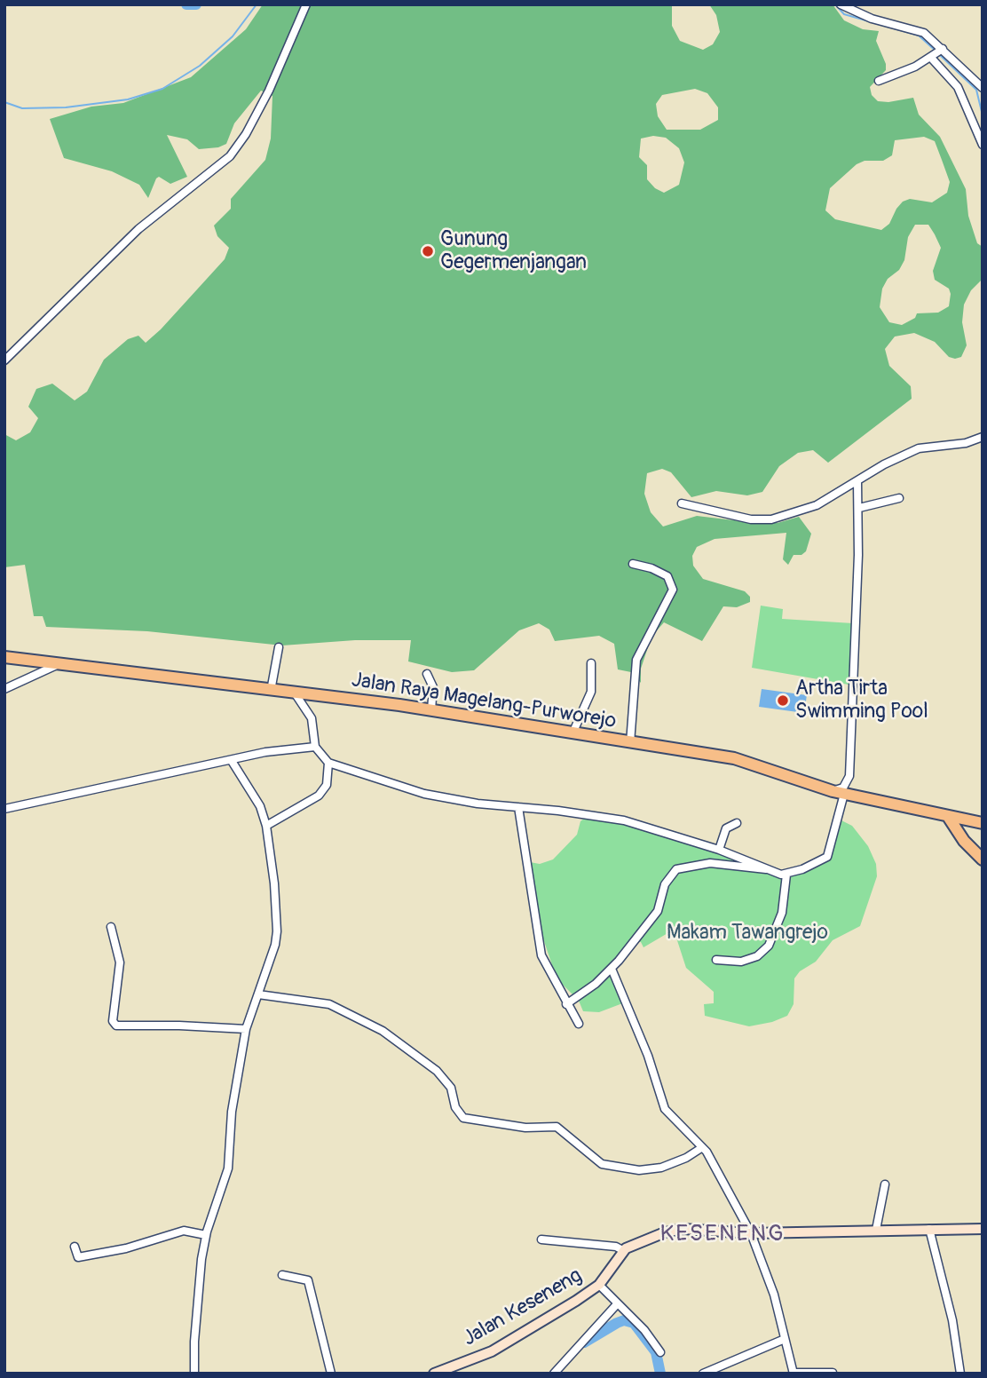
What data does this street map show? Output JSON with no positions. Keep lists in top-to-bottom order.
{
  "streets": {
    "main road": ["Jalan Raya Magelang-Purworejo"],
    "street": ["Jalan Keseneng"]
  },
  "districts": ["KESENENG"],
  "parks": ["Makam Tawangrejo"],
  "places": ["Gunung Gegermenjangan", "Artha Tirta Swimming Pool"]
}
